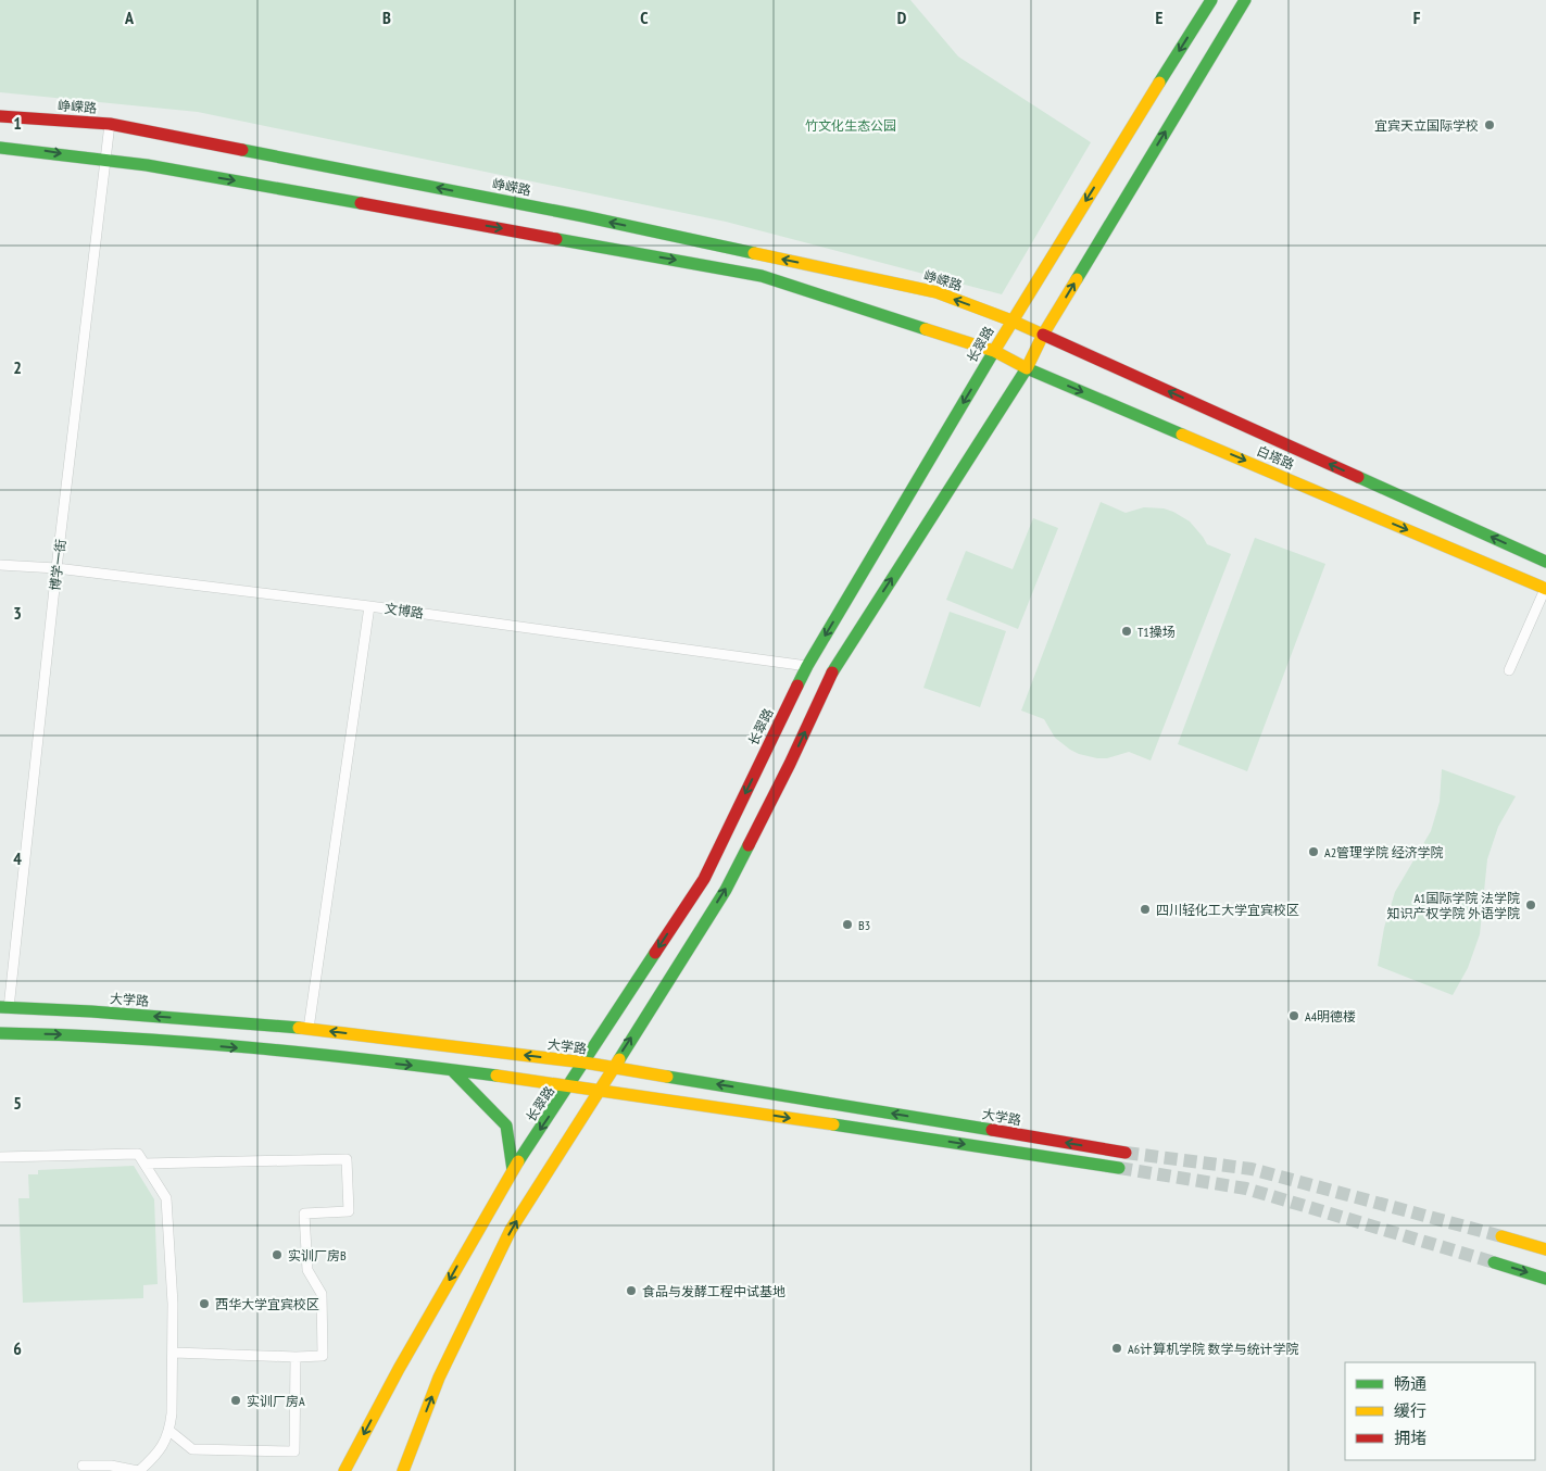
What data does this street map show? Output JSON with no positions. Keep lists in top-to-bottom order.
{
  "streets": {
    "main road": [
      "峥嵘路",
      "长翠路",
      "白塔路",
      "大学路"
    ],
    "street": ["博学一街", "文博路"]
  },
  "crossings": [
    ["峥嵘路", "长翠路"],
    ["峥嵘路", "白塔路"],
    ["峥嵘路", "博学一街"],
    ["长翠路", "白塔路"],
    ["长翠路", "文博路"],
    ["长翠路", "大学路"],
    ["博学一街", "文博路"],
    ["博学一街", "大学路"]
  ],
  "parks": ["竹文化生态公园"],
  "places": [
    "宜宾天立国际学校",
    "T1操场",
    "A2管理学院 经济学院",
    "A1国际学院 法学院 知识产权学院 外语学院",
    "四川轻化工大学宜宾校区",
    "B3",
    "A4明德楼",
    "实训厂房B",
    "食品与发酵工程中试基地",
    "西华大学宜宾校区",
    "A6计算机学院 数学与统计学院",
    "实训厂房A"
  ],
  "legend": ["畅通", "缓行", "拥堵"],
  "grid": {
    "columns": [
      "A",
      "B",
      "C",
      "D",
      "E",
      "F"
    ],
    "rows": [
      "1",
      "2",
      "3",
      "4",
      "5",
      "6"
    ]
  }
}
